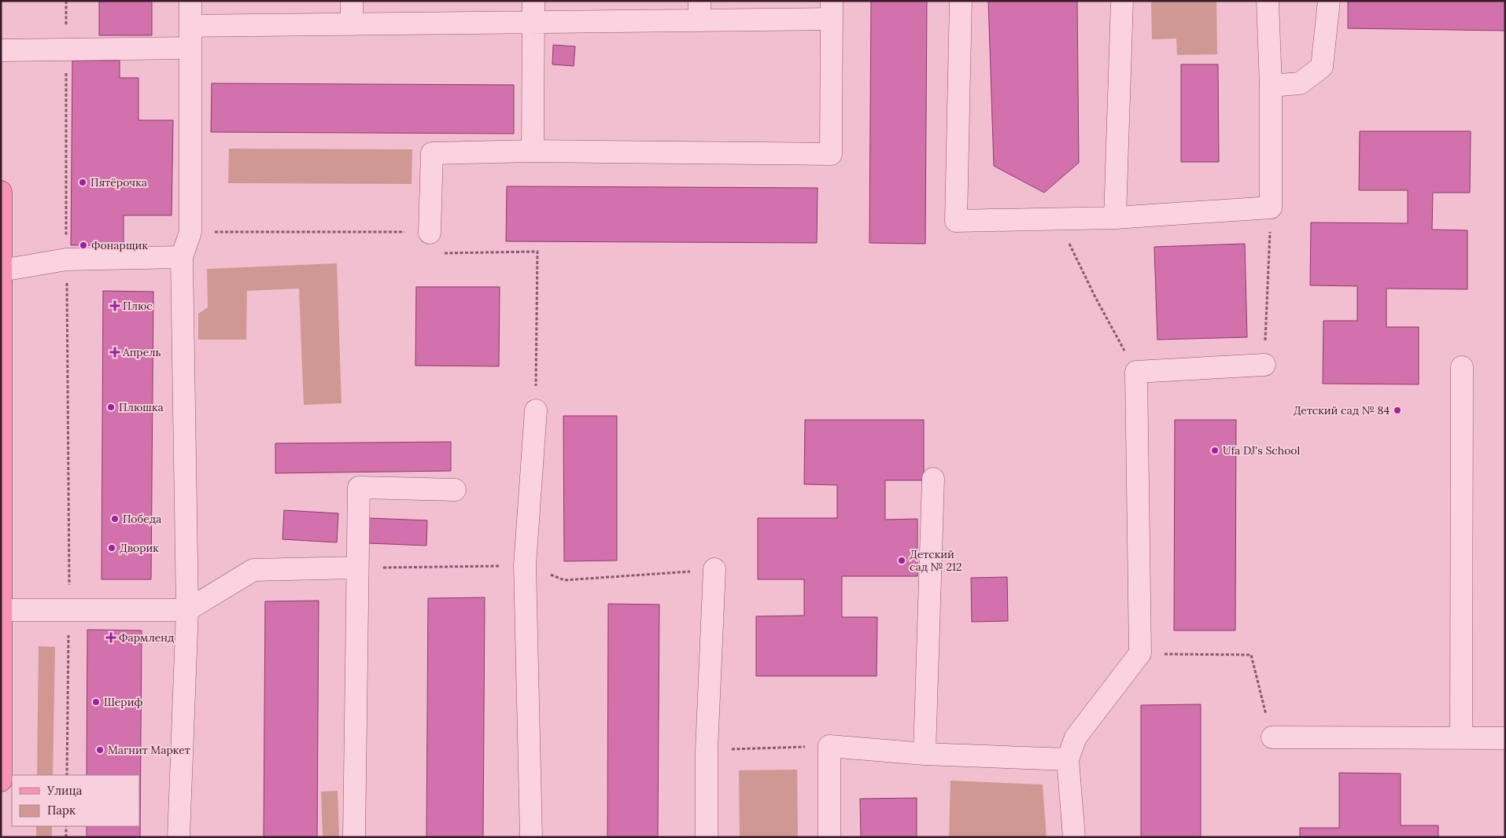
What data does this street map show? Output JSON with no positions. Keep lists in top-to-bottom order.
{
  "places": {
    "other": [
      "Пятёрочка",
      "Фонарщик",
      "Плюшка",
      "Детский сад № 84",
      "Ufa DJ's School",
      "Победа",
      "Дворик",
      "Детский сад № 212",
      "Шериф",
      "Магнит Маркет"
    ],
    "health": ["Плюс", "Апрель", "Фармленд"]
  },
  "legend": ["Улица", "Парк"]
}
